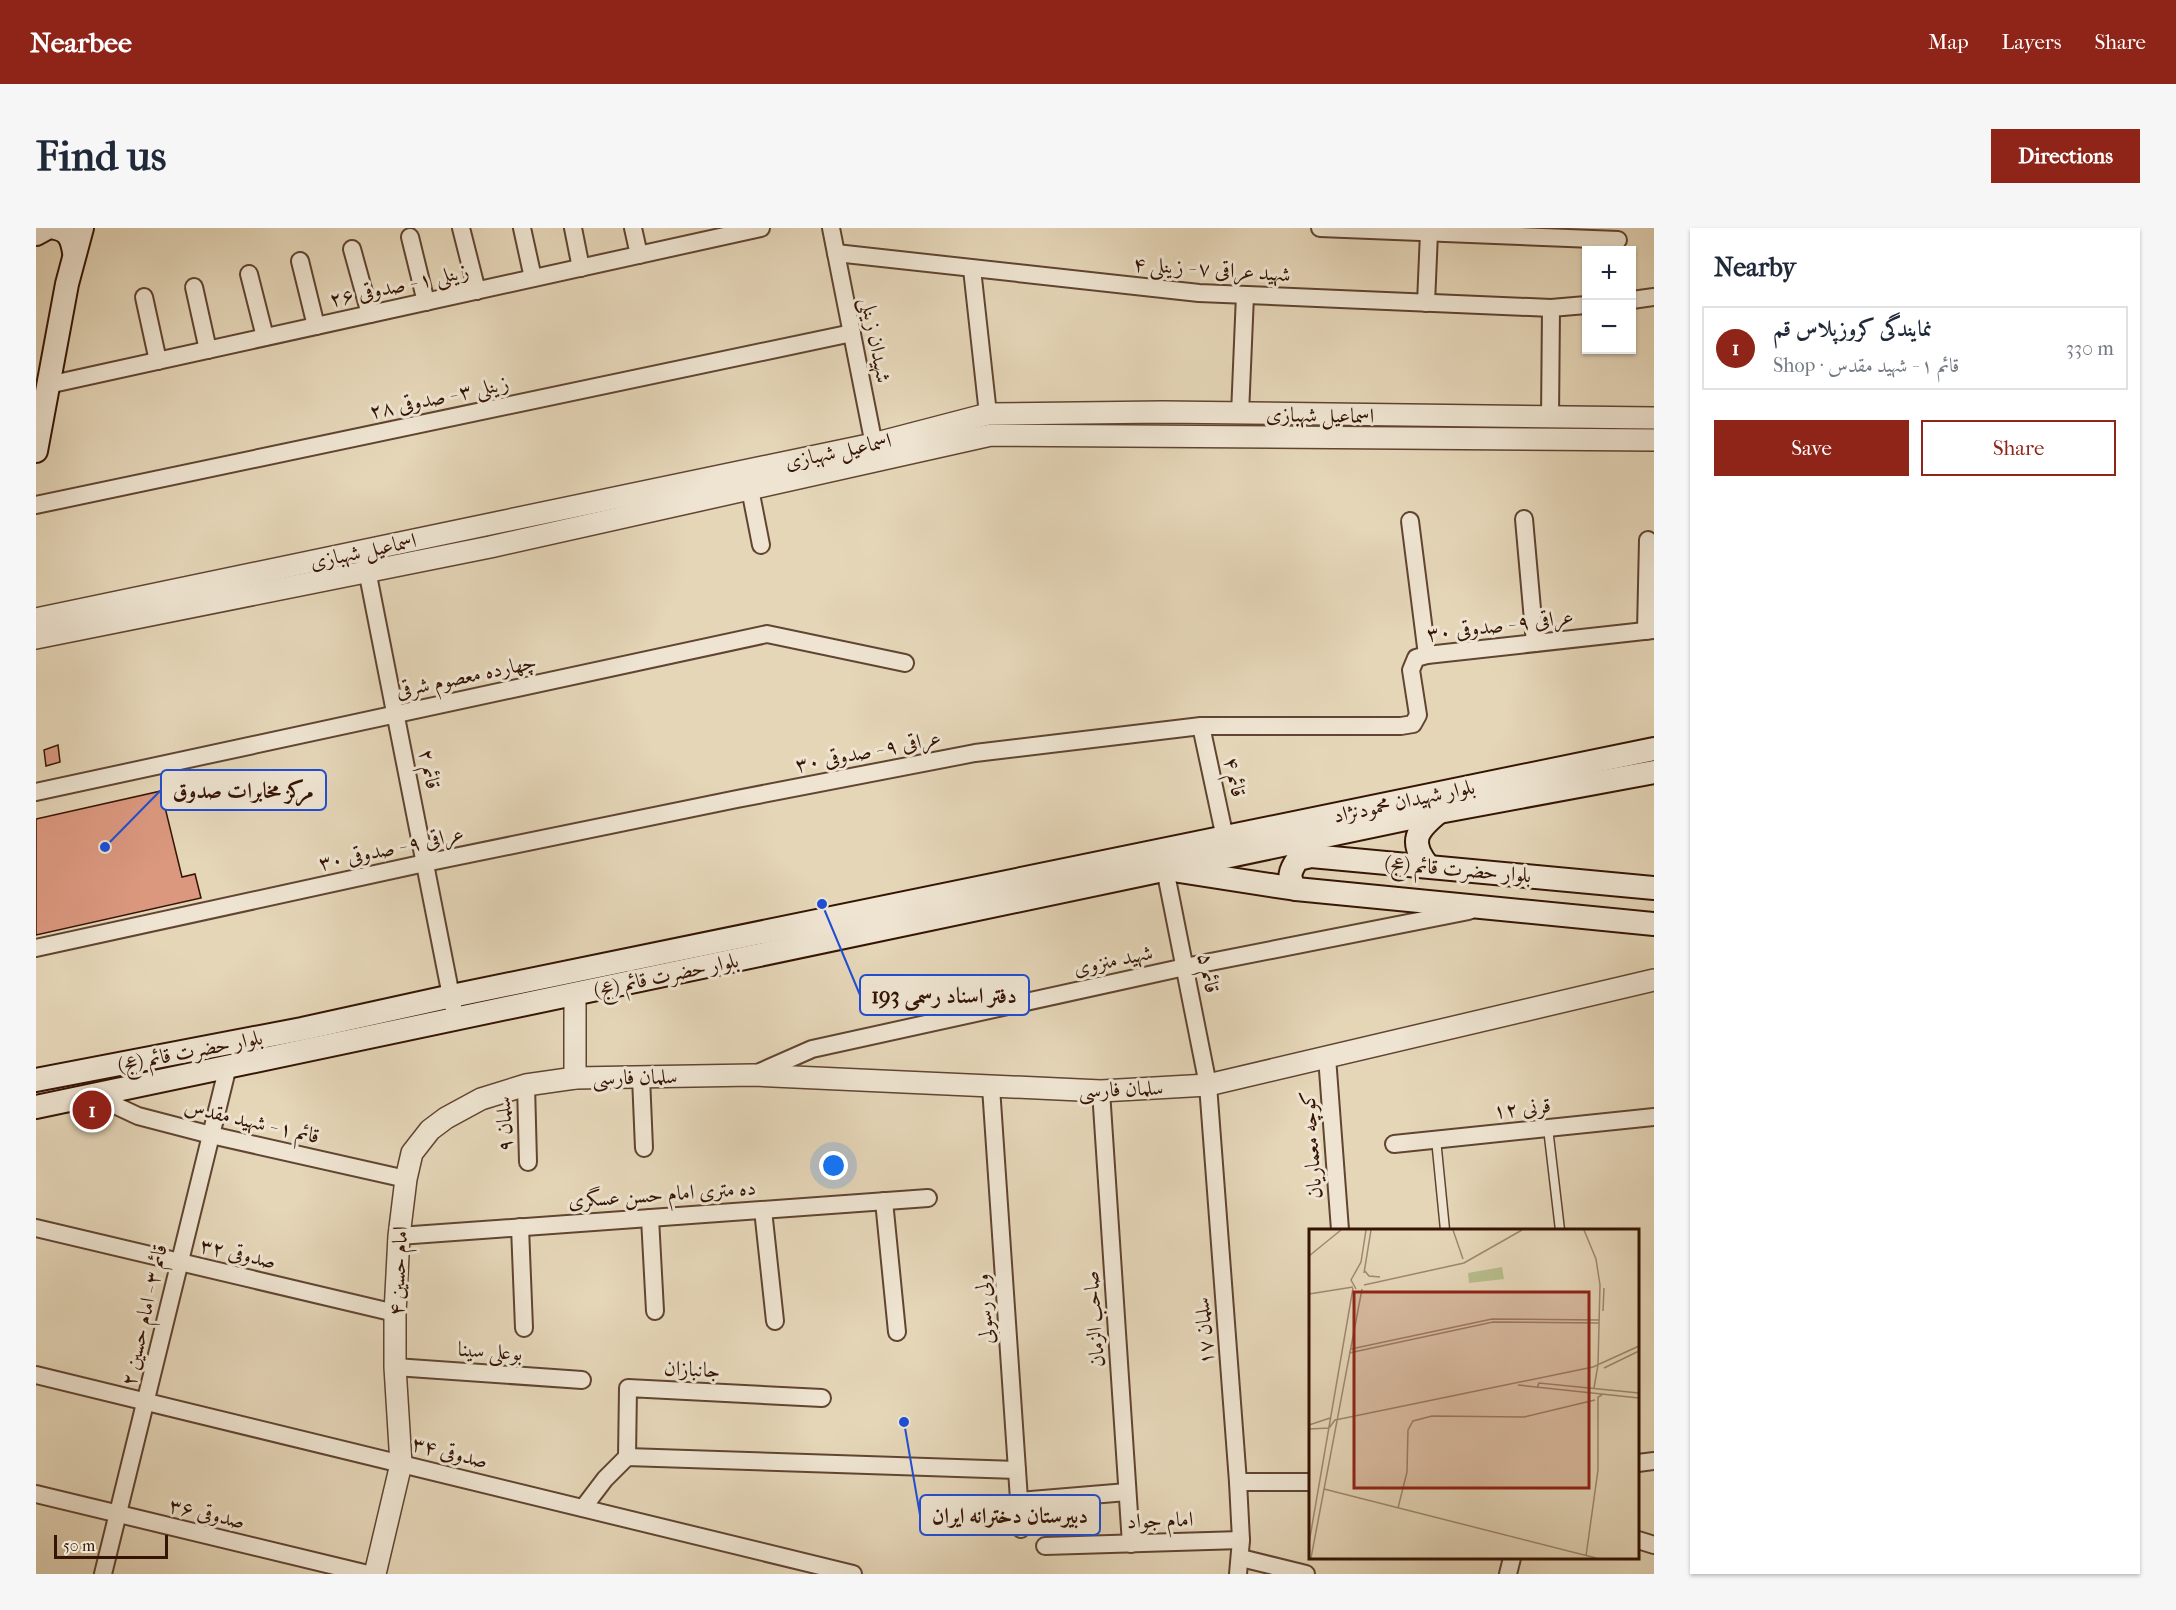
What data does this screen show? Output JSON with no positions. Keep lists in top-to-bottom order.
{
  "streets": {
    "main road": ["بلوار شهیدان محمودنژاد", "بلوار حضرت قائم (عج)"],
    "street": [
      "شهید عراقی ۷ - زینلی ۴",
      "زینلی ۱ - صدوقی ۲۶",
      "شهیدان زینلی",
      "زینلی ۳ - صدوقی ۲۸",
      "اسماعیل شهبازی",
      "عراقی ۹ - صدوقی ۳۰",
      "چهارده معصوم شرقی",
      "قائم ۲",
      "قائم ۴",
      "شهید منزوی",
      "قائم ۵",
      "سلمان فارسی",
      "قرنی ۱۲",
      "قائم ۱ - شهید مقدس",
      "سلمان ۹",
      "کوچه معماریان",
      "ده متری امام حسن عسگری",
      "صدوقی ۳۲",
      "امام حسین ۴",
      "ولی رسولی",
      "قائم ۳ - امام حسین ۲",
      "صاحب الزمان",
      "سلمان ۱۷",
      "بوعلی سینا",
      "جانبازان",
      "صدوقی ۳۴",
      "صدوقی ۳۶",
      "امام جواد"
    ]
  },
  "crossings": [
    ["شهید عراقی ۷ - زینلی ۴", "شهیدان زینلی"],
    ["شهیدان زینلی", "زینلی ۳ - صدوقی ۲۸"],
    ["شهیدان زینلی", "اسماعیل شهبازی"],
    ["اسماعیل شهبازی", "قائم ۲"],
    ["عراقی ۹ - صدوقی ۳۰", "قائم ۲"],
    ["عراقی ۹ - صدوقی ۳۰", "قائم ۴"],
    ["چهارده معصوم شرقی", "قائم ۲"],
    ["قائم ۲", "بلوار حضرت قائم (عج)"],
    ["قائم ۴", "بلوار شهیدان محمودنژاد"],
    ["بلوار شهیدان محمودنژاد", "بلوار حضرت قائم (عج)"],
    ["بلوار شهیدان محمودنژاد", "قائم ۵"],
    ["بلوار حضرت قائم (عج)", "شهید منزوی"],
    ["بلوار حضرت قائم (عج)", "قائم ۵"],
    ["بلوار حضرت قائم (عج)", "قائم ۱ - شهید مقدس"],
    ["بلوار حضرت قائم (عج)", "قائم ۳ - امام حسین ۲"],
    ["شهید منزوی", "قائم ۵"],
    ["شهید منزوی", "سلمان فارسی"],
    ["قائم ۵", "سلمان فارسی"],
    ["قائم ۵", "سلمان ۱۷"],
    ["سلمان فارسی", "کوچه معماریان"],
    ["سلمان فارسی", "امام حسین ۴"],
    ["سلمان فارسی", "ولی رسولی"],
    ["سلمان فارسی", "صاحب الزمان"],
    ["سلمان فارسی", "سلمان ۱۷"],
    ["قائم ۱ - شهید مقدس", "امام حسین ۴"],
    ["قائم ۱ - شهید مقدس", "قائم ۳ - امام حسین ۲"],
    ["سلمان ۹", "امام حسین ۴"],
    ["ده متری امام حسن عسگری", "امام حسین ۴"],
    ["صدوقی ۳۲", "امام حسین ۴"],
    ["صدوقی ۳۲", "قائم ۳ - امام حسین ۲"],
    ["امام حسین ۴", "بوعلی سینا"],
    ["امام حسین ۴", "صدوقی ۳۴"],
    ["قائم ۳ - امام حسین ۲", "صدوقی ۳۴"],
    ["قائم ۳ - امام حسین ۲", "صدوقی ۳۶"],
    ["صاحب الزمان", "امام جواد"],
    ["سلمان ۱۷", "امام جواد"]
  ],
  "places": ["مرکز مخابرات صدوق", "دفتر اسناد رسمی 193", "دبیرستان دخترانه ایران"],
  "scale_bar": "50 m",
  "page": {
    "header": "Nearbee",
    "nav": ["Map", "Layers", "Share"],
    "buttons": [
      "Directions",
      ["Save", "Share"]
    ],
    "title": "Find us",
    "heading": "Nearby",
    "map_buttons": ["+", "−"],
    "list": [
      {
        "mark": "1",
        "name": "نمایندگی کروزپلاس قم",
        "note": "Shop · قائم ۱ - شهید مقدس",
        "value": "330 m"
      }
    ],
    "pins": "1",
    "scale": "50 m"
  }
}
